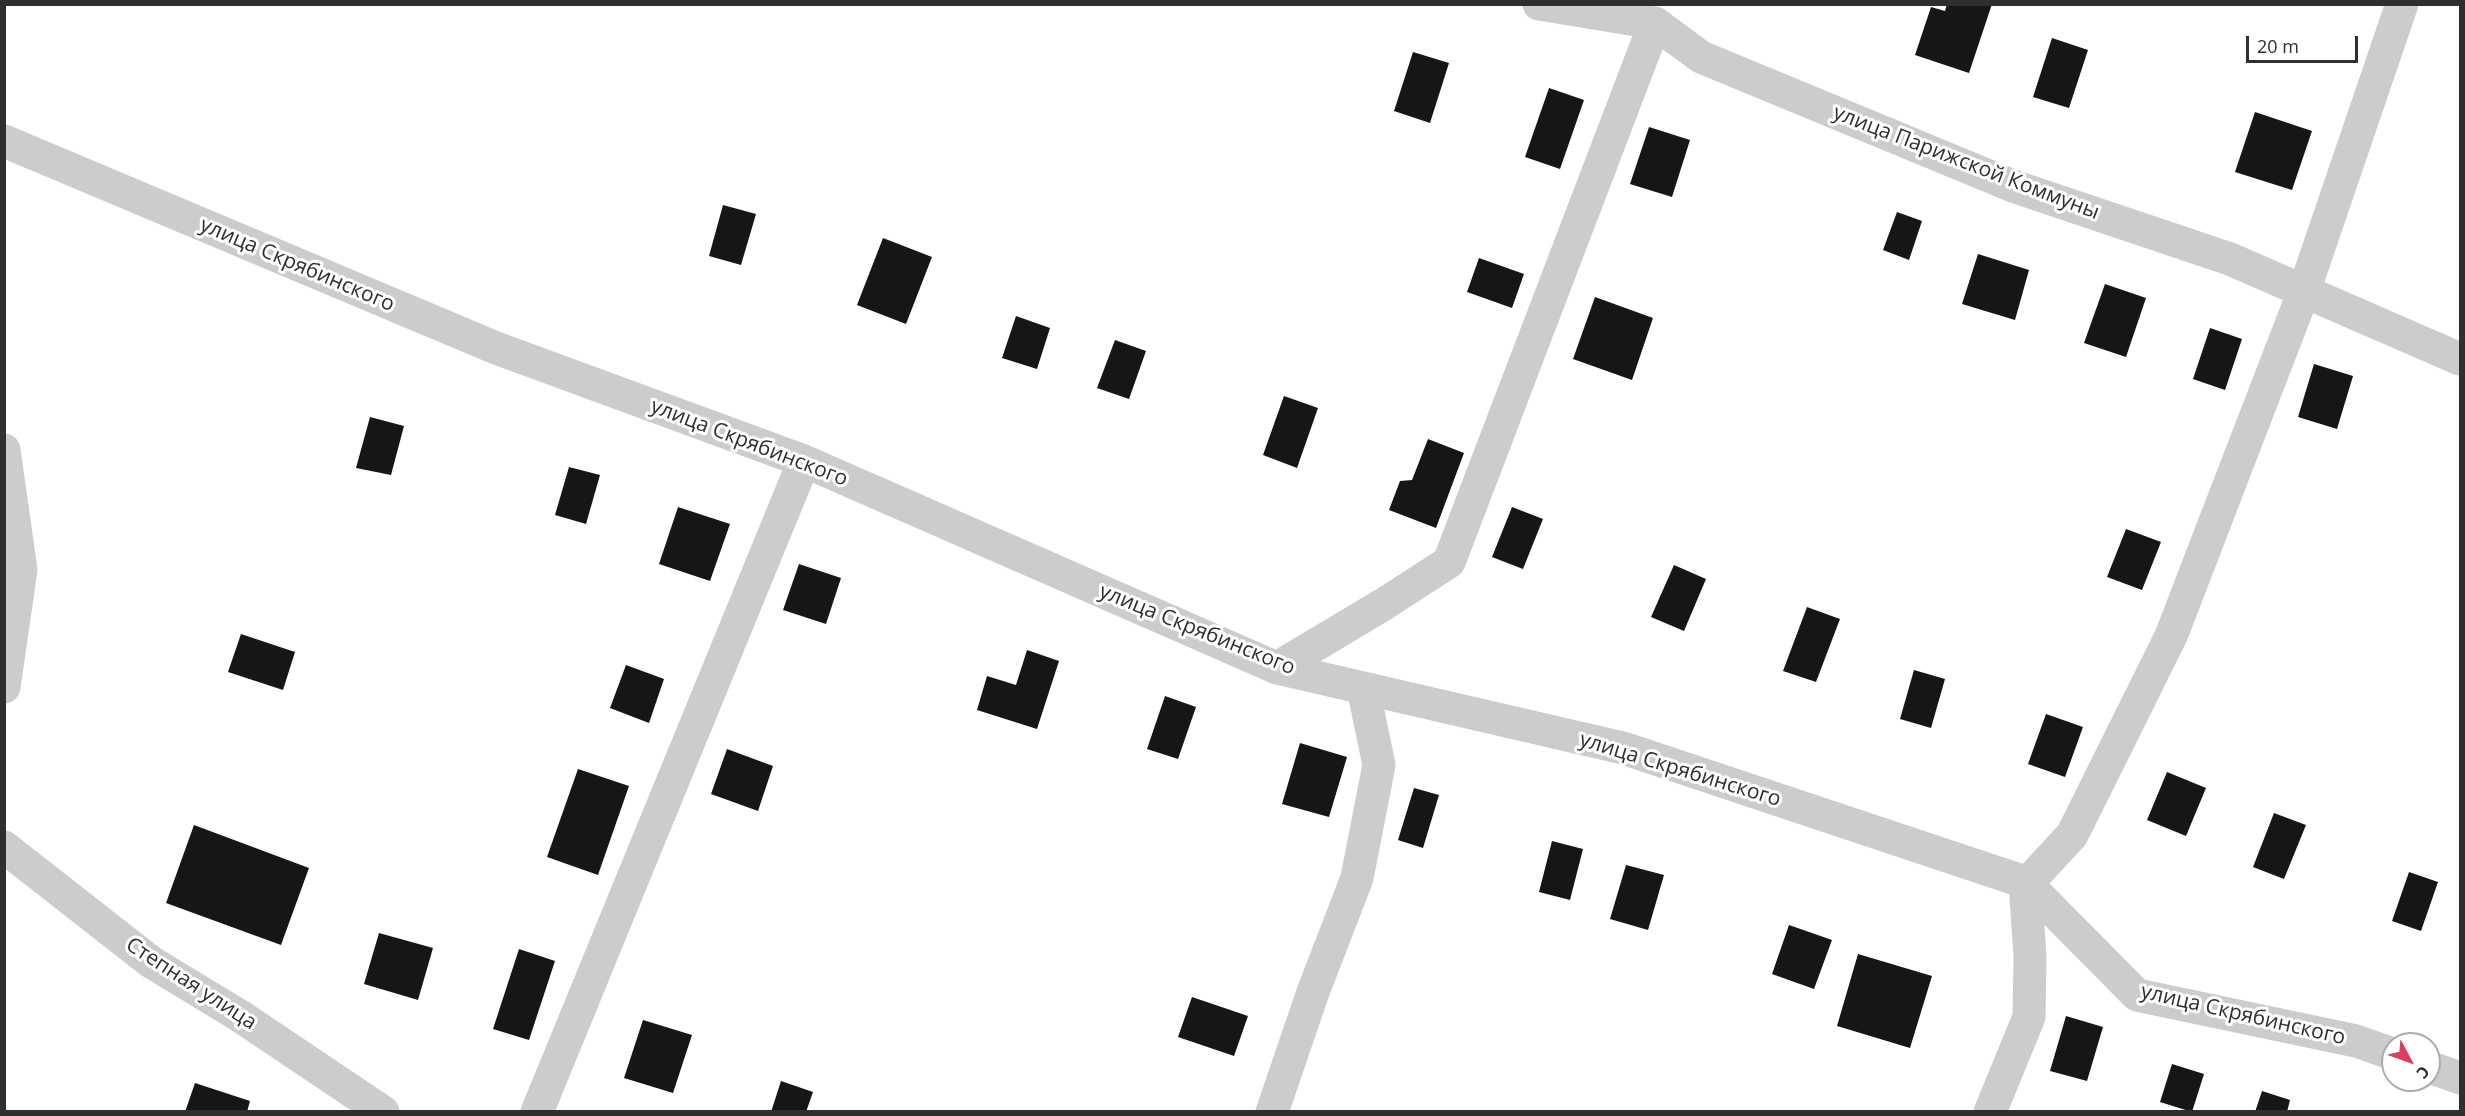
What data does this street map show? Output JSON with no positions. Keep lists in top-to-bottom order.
{
  "streets": {
    "street": ["улица Парижской Коммуны", "улица Скрябинского", "Степная улица"]
  },
  "scale_bar": "20 m",
  "north": "bottom right"
}
